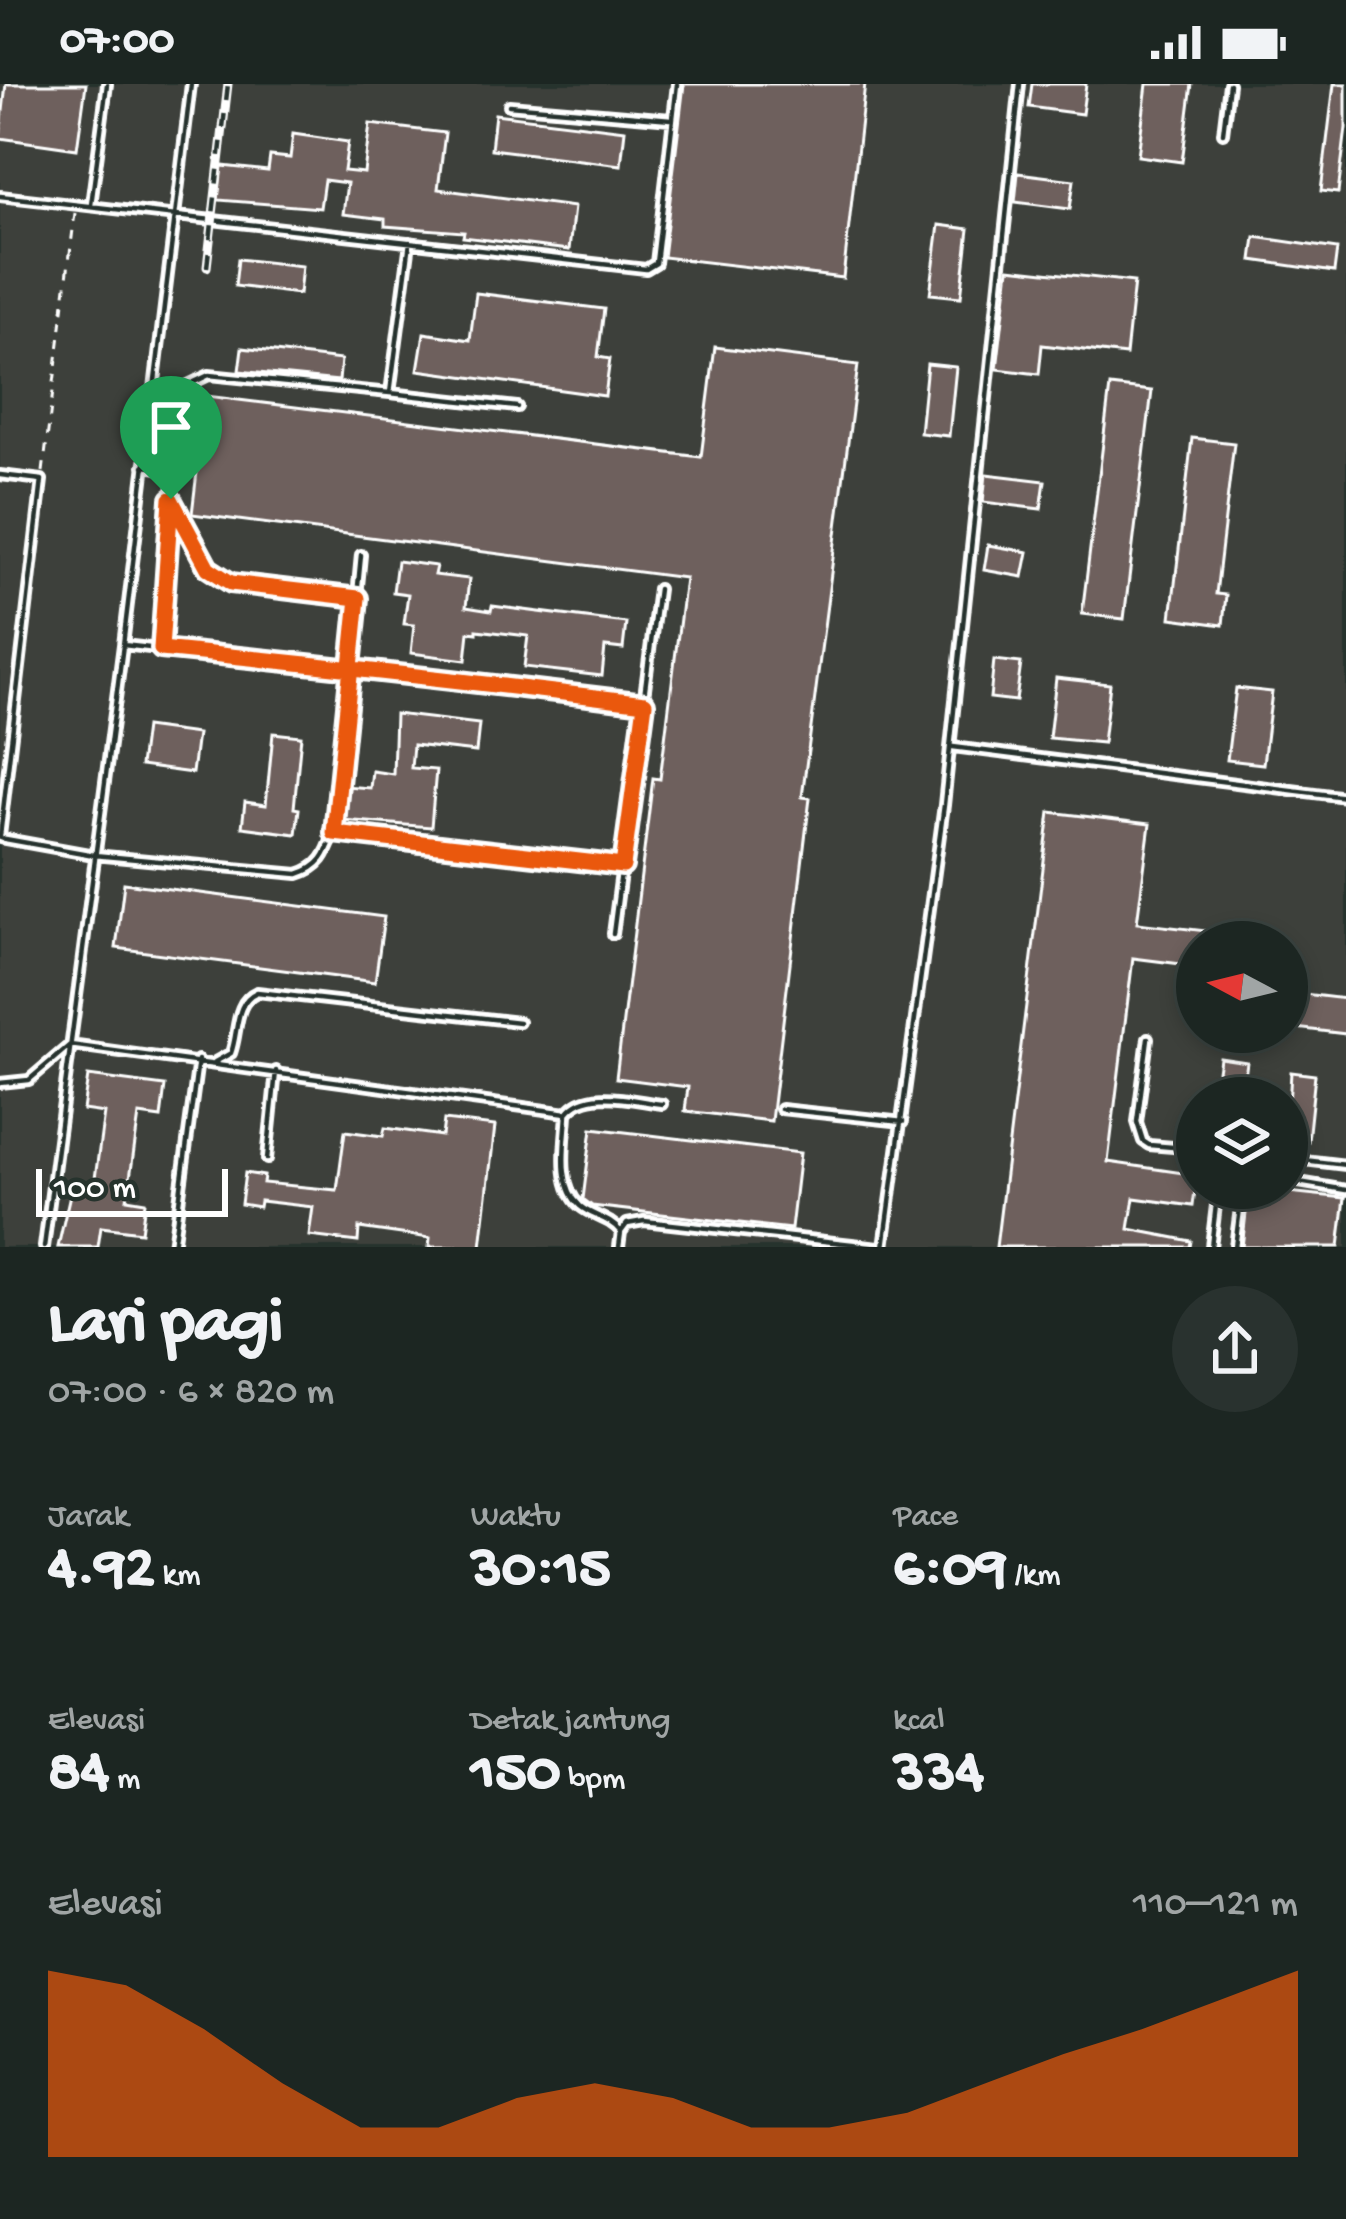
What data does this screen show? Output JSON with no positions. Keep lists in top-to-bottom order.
{
  "scale_bar": "100 m",
  "north": "left",
  "page": {
    "status": "07:00",
    "scale": "100 m",
    "heading": ["Lari pagi", "07:00 · 6 × 820 m"],
    "stats": [
      ["Jarak", "4.92 km"],
      ["Waktu", "30:15"],
      ["Pace", "6:09 /km"],
      ["Elevasi", "84 m"],
      ["Detak jantung", "150 bpm"],
      ["kcal", "334"]
    ],
    "chart": ["Elevasi", "110–121 m"]
  }
}
